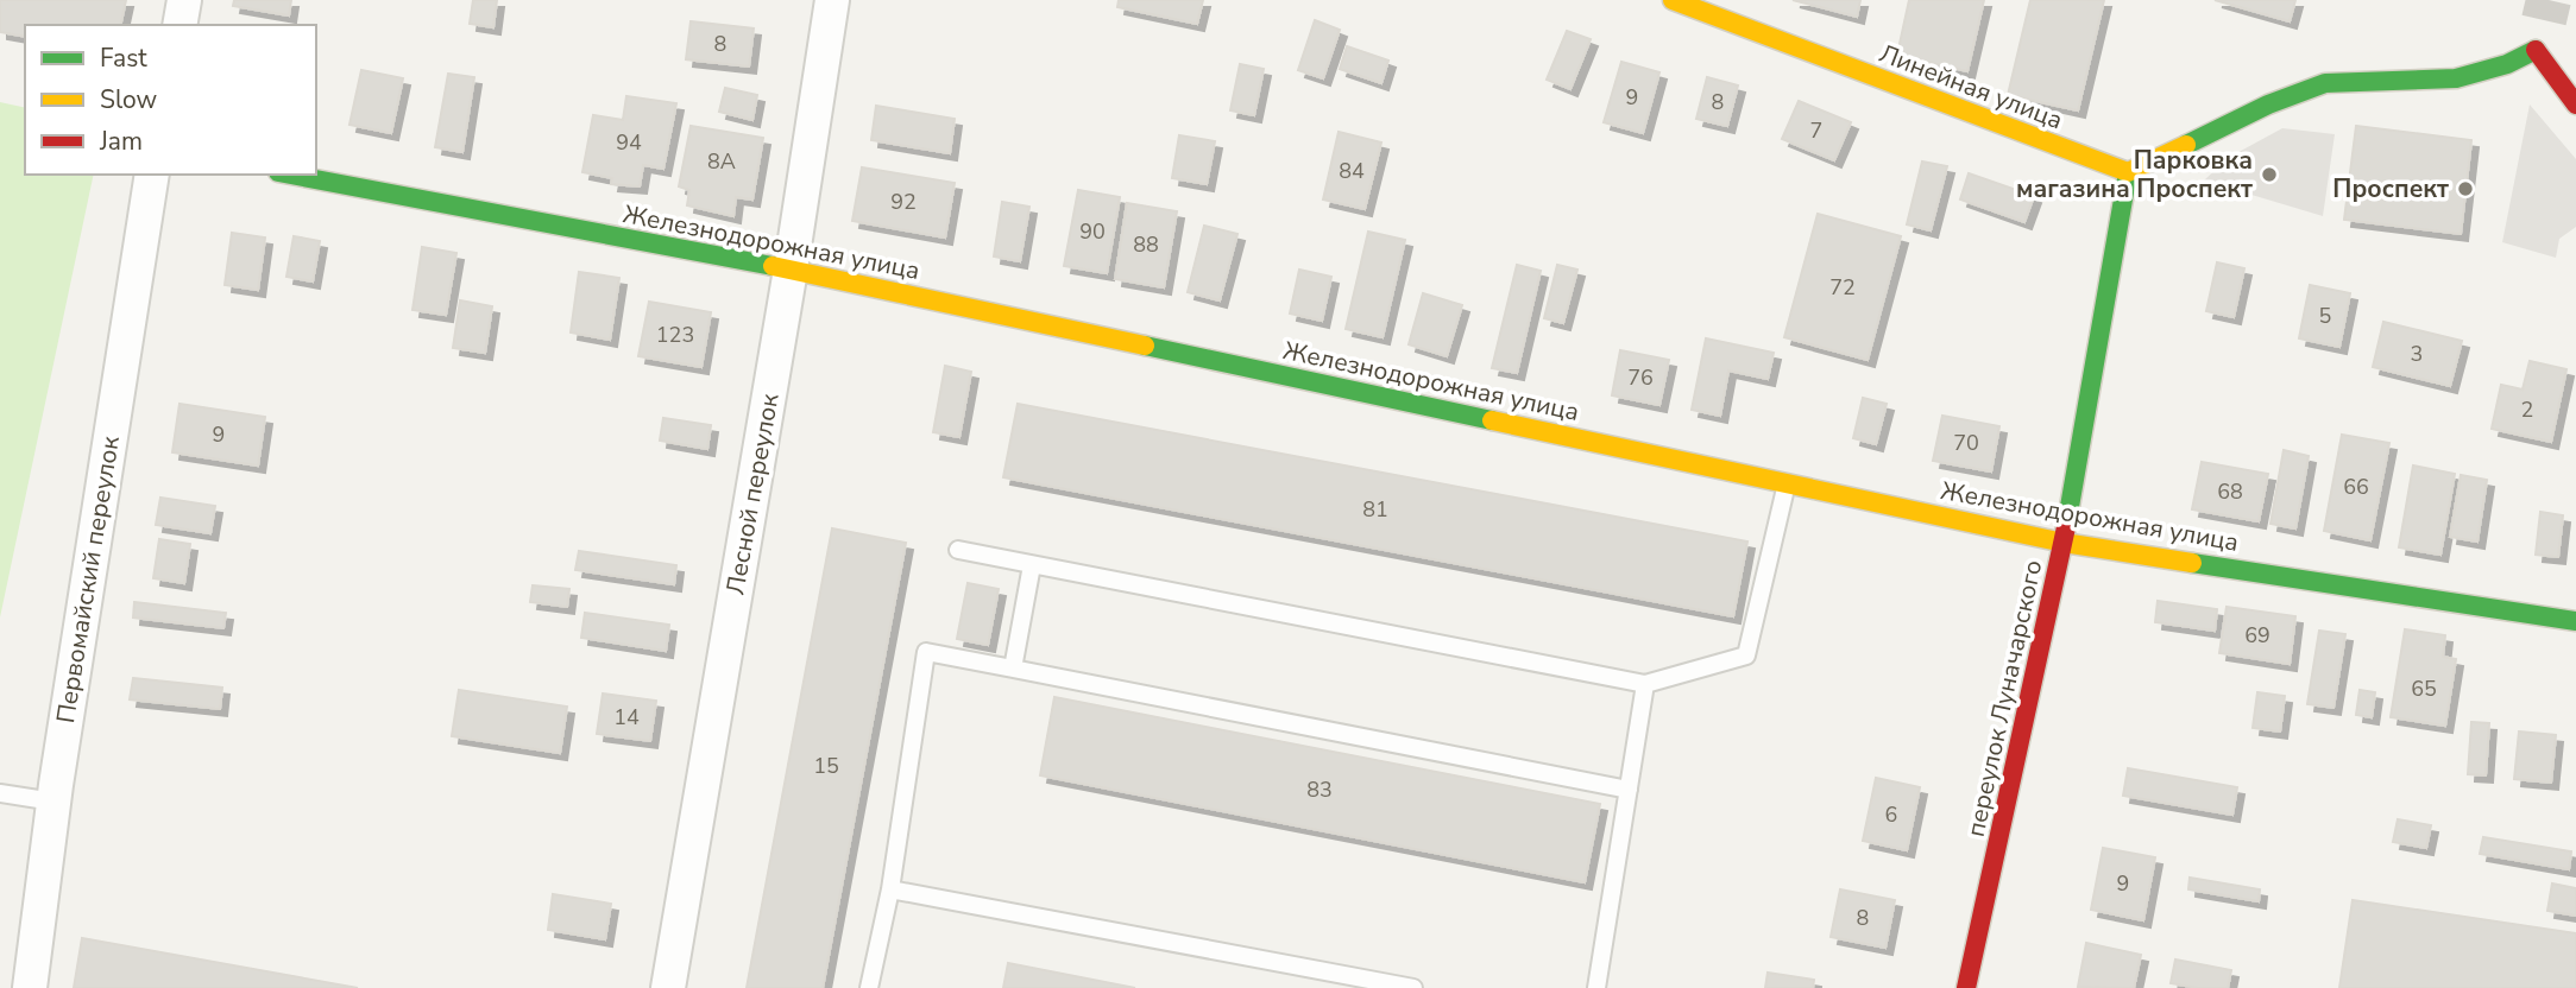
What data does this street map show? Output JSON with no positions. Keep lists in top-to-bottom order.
{
  "streets": {
    "street": [
      "Линейная улица",
      "Железнодорожная улица",
      "Лесной переулок",
      "Первомайский переулок",
      "переулок Луначарского"
    ]
  },
  "crossings": [
    ["Линейная улица", "переулок Луначарского"],
    ["Железнодорожная улица", "Лесной переулок"],
    ["Железнодорожная улица", "переулок Луначарского"]
  ],
  "places": ["Парковка магазина Проспект", "Проспект"],
  "house_numbers": [
    "8",
    "9",
    "8",
    "7",
    "94",
    "8А",
    "84",
    "92",
    "90",
    "88",
    "72",
    "5",
    "123",
    "3",
    "76",
    "2",
    "9",
    "70",
    "66",
    "68",
    "81",
    "69",
    "65",
    "14",
    "15",
    "83",
    "6",
    "9",
    "8"
  ],
  "legend": ["Fast", "Slow", "Jam"]
}
